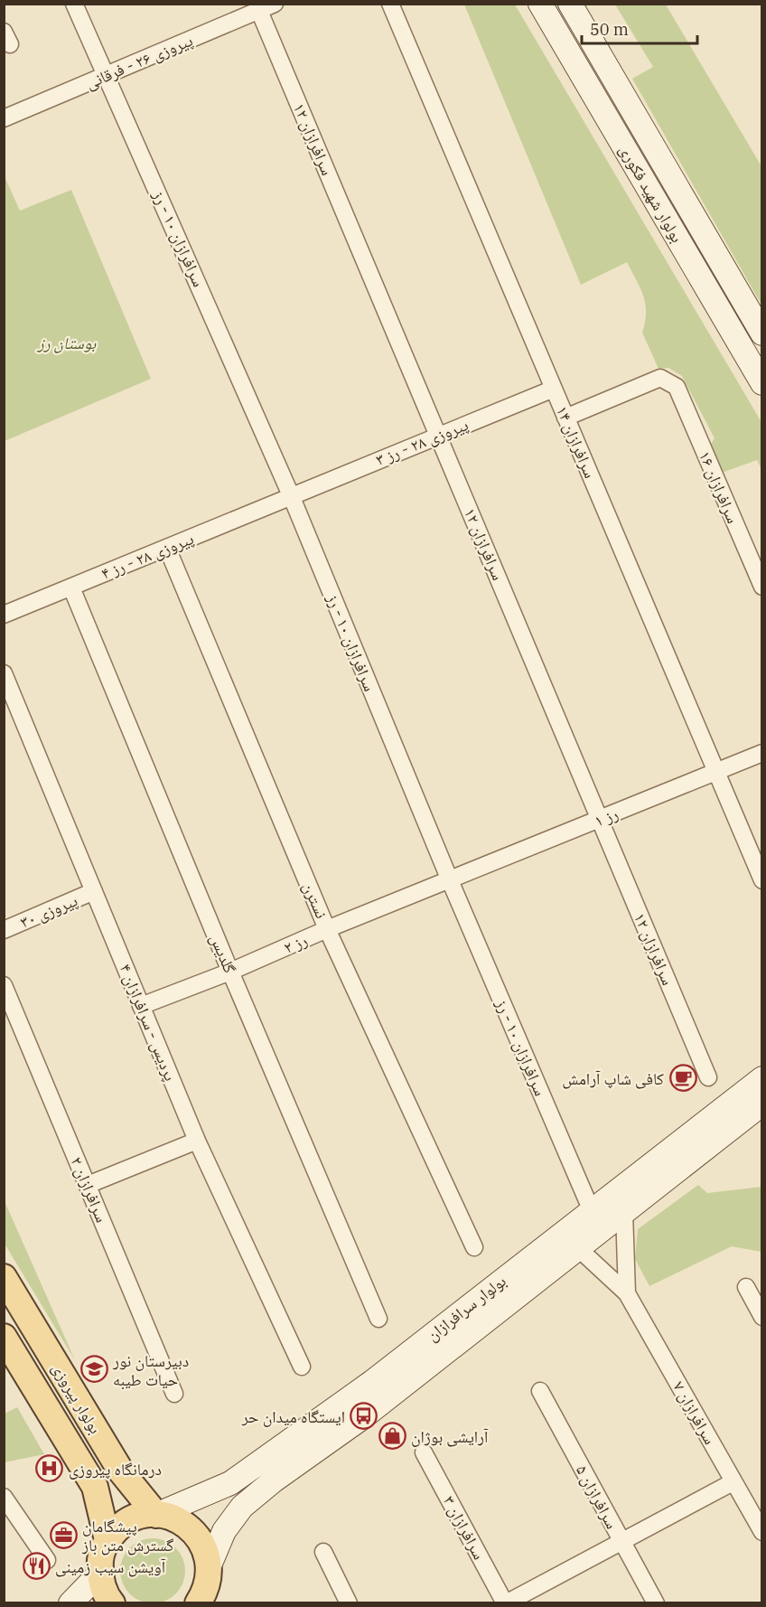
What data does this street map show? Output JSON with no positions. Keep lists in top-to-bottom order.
{
  "streets": {
    "main road": ["بولوار شهید فکوری", "بولوار سرافرازان", "بولوار پیروزی"],
    "street": [
      "پیروزی ۲۶ - فرقانی",
      "سرافرازان ۱۲",
      "سرافرازان ۱۰ - رز",
      "پیروزی ۲۸ - رز ۳",
      "سرافرازان ۱۴",
      "سرافرازان ۱۶",
      "پیروزی ۲۸ - رز ۴",
      "رز ۱",
      "نسترن",
      "پیروزی ۳۰",
      "رز ۲",
      "گلدیس",
      "پردیس - سرافرازان ۴",
      "سرافرازان ۲",
      "سرافرازان ۷",
      "سرافرازان ۵",
      "سرافرازان ۳"
    ]
  },
  "crossings": [
    ["پیروزی ۲۶ - فرقانی", "سرافرازان ۱۲"],
    ["پیروزی ۲۶ - فرقانی", "سرافرازان ۱۰ - رز"],
    ["سرافرازان ۱۲", "پیروزی ۲۸ - رز ۳"],
    ["سرافرازان ۱۲", "رز ۱"],
    ["سرافرازان ۱۰ - رز", "پیروزی ۲۸ - رز ۳"],
    ["سرافرازان ۱۰ - رز", "پیروزی ۲۸ - رز ۴"],
    ["سرافرازان ۱۰ - رز", "رز ۱"],
    ["سرافرازان ۱۰ - رز", "رز ۲"],
    ["سرافرازان ۱۰ - رز", "بولوار سرافرازان"],
    ["پیروزی ۲۸ - رز ۳", "سرافرازان ۱۴"],
    ["پیروزی ۲۸ - رز ۳", "پیروزی ۲۸ - رز ۴"],
    ["سرافرازان ۱۴", "سرافرازان ۱۶"],
    ["سرافرازان ۱۴", "رز ۱"],
    ["پیروزی ۲۸ - رز ۴", "نسترن"],
    ["پیروزی ۲۸ - رز ۴", "گلدیس"],
    ["رز ۱", "رز ۲"],
    ["نسترن", "رز ۲"],
    ["پیروزی ۳۰", "پردیس - سرافرازان ۴"],
    ["رز ۲", "گلدیس"],
    ["رز ۲", "پردیس - سرافرازان ۴"],
    ["بولوار سرافرازان", "بولوار پیروزی"]
  ],
  "parks": ["بوستان رز"],
  "places": {
    "cafe": ["کافی شاپ آرامش"],
    "school or university": ["دبیرستان نور حیات طیبه"],
    "bus stop": ["ایستگاه میدان حر"],
    "shop": ["آرایشی بوژان"],
    "hospital": ["درمانگاه پیروزی"],
    "office": ["پیشگامان گسترش متن باز"],
    "restaurant": ["آویشن سیب زمینی"]
  },
  "scale_bar": "50 m"
}
